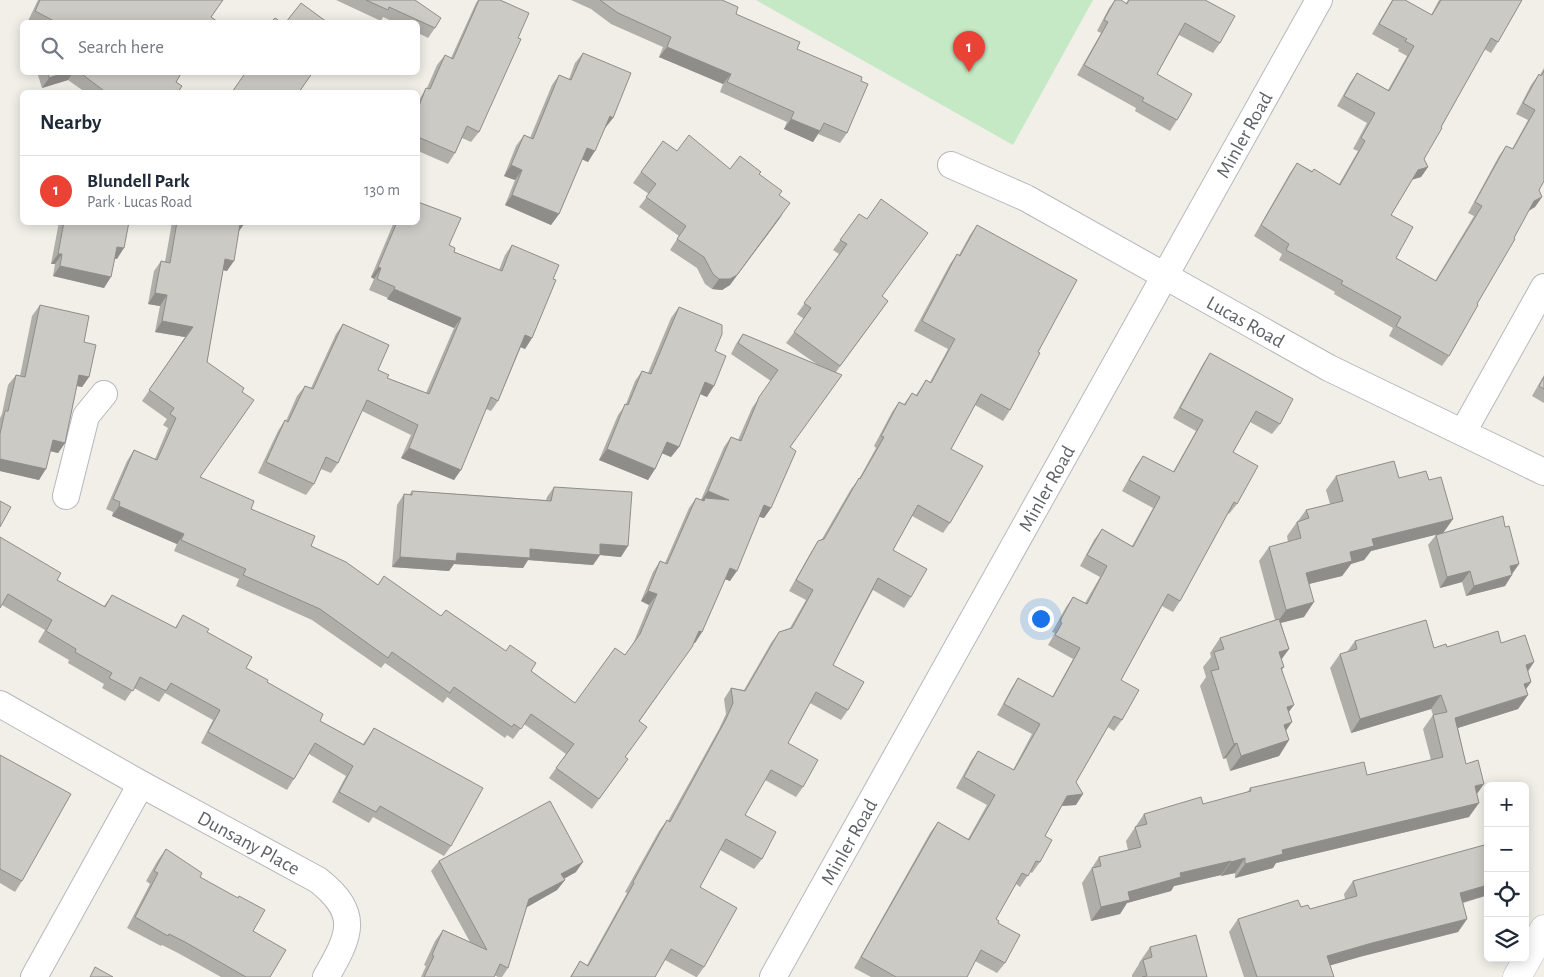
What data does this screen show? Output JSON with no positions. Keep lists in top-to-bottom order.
{
  "streets": {
    "street": ["Minler Road", "Lucas Road", "Dunsany Place"]
  },
  "crossings": [
    ["Minler Road", "Lucas Road"]
  ],
  "page": {
    "search": "Search here",
    "pins": "1",
    "heading": "Nearby",
    "list": [
      {
        "mark": "1",
        "name": "Blundell Park",
        "note": "Park · Lucas Road",
        "value": "130 m"
      }
    ],
    "map_buttons": ["+", "−"]
  }
}
